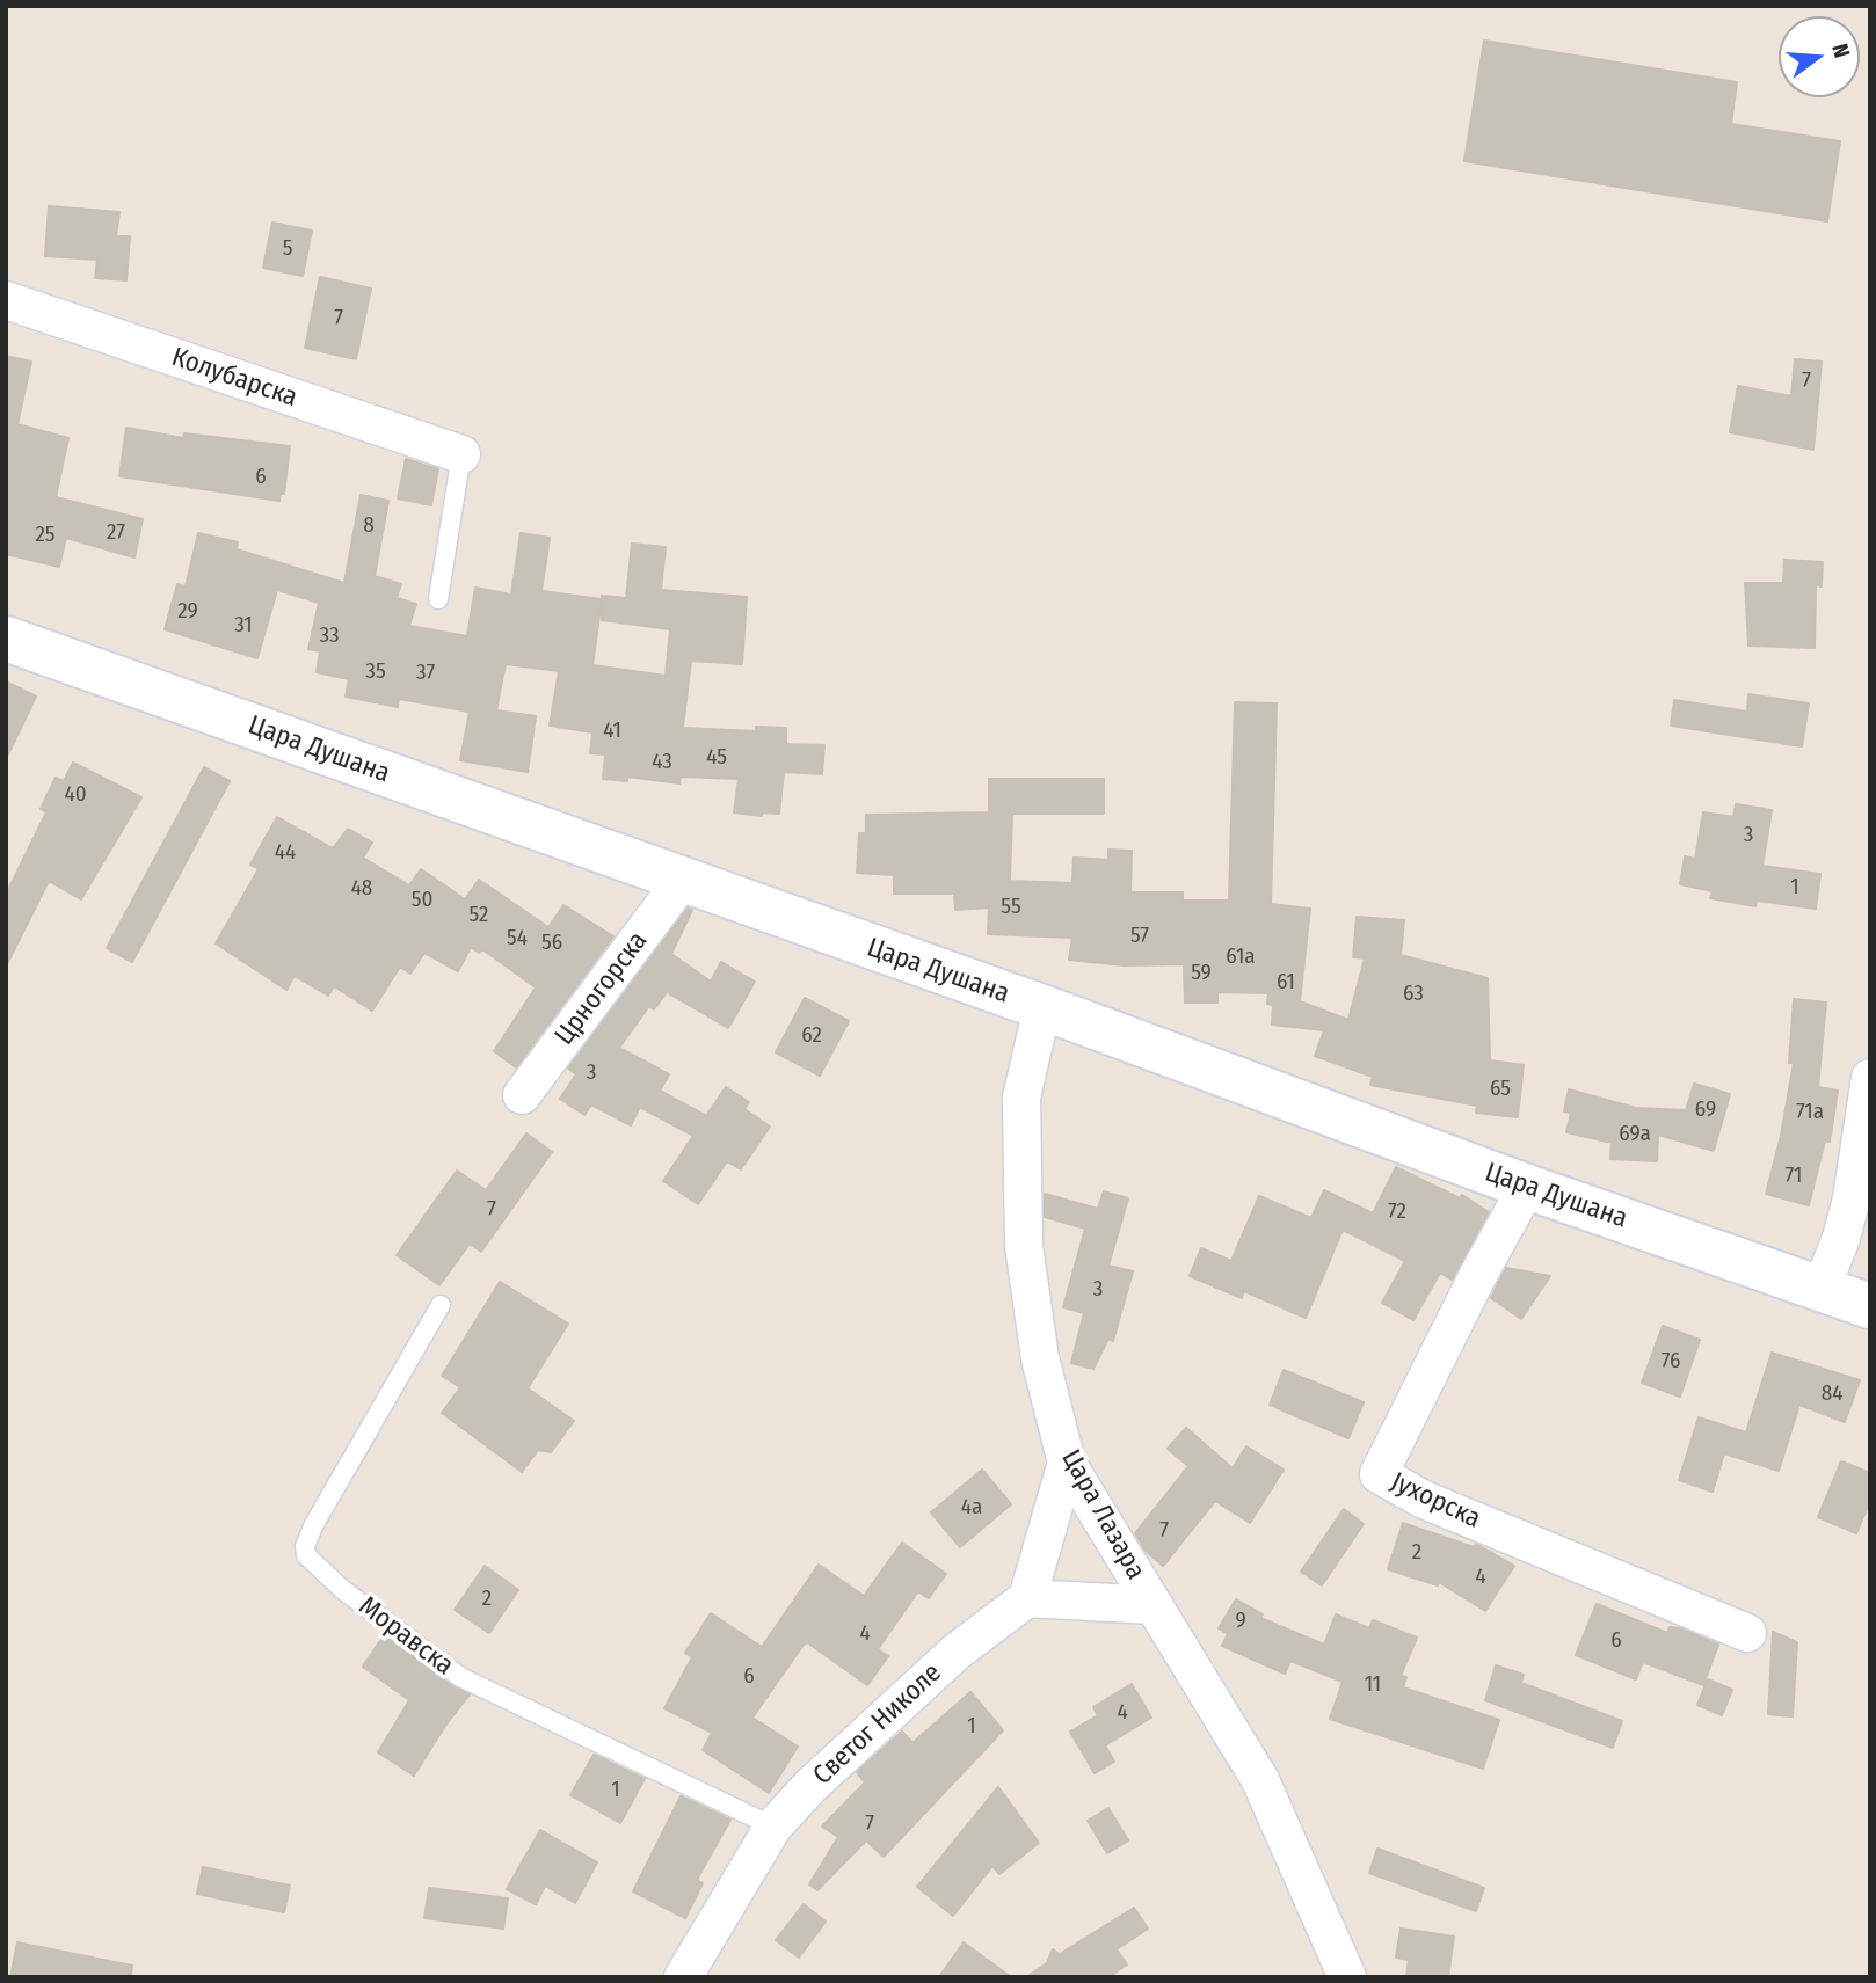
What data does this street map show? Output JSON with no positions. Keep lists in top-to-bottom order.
{
  "streets": {
    "main road": ["Цара Душана"],
    "street": [
      "Колубарска",
      "Црногорска",
      "Јухорска",
      "Цара Лазара",
      "Светог Николе"
    ],
    "lane": ["Моравска"]
  },
  "crossings": [
    ["Цара Душана", "Црногорска"],
    ["Цара Душана", "Јухорска"],
    ["Цара Душана", "Цара Лазара"],
    ["Моравска", "Светог Николе"]
  ],
  "house_numbers": [
    "5",
    "7",
    "7",
    "6",
    "8",
    "27",
    "25",
    "29",
    "31",
    "33",
    "35",
    "37",
    "41",
    "45",
    "43",
    "40",
    "3",
    "44",
    "1",
    "48",
    "50",
    "55",
    "52",
    "57",
    "54",
    "56",
    "61a",
    "59",
    "61",
    "63",
    "62",
    "3",
    "65",
    "69",
    "71a",
    "69a",
    "71",
    "7",
    "72",
    "3",
    "76",
    "84",
    "4a",
    "7",
    "2",
    "4",
    "2",
    "9",
    "4",
    "6",
    "6",
    "11",
    "4",
    "1",
    "1",
    "7"
  ],
  "north": "right"
}
